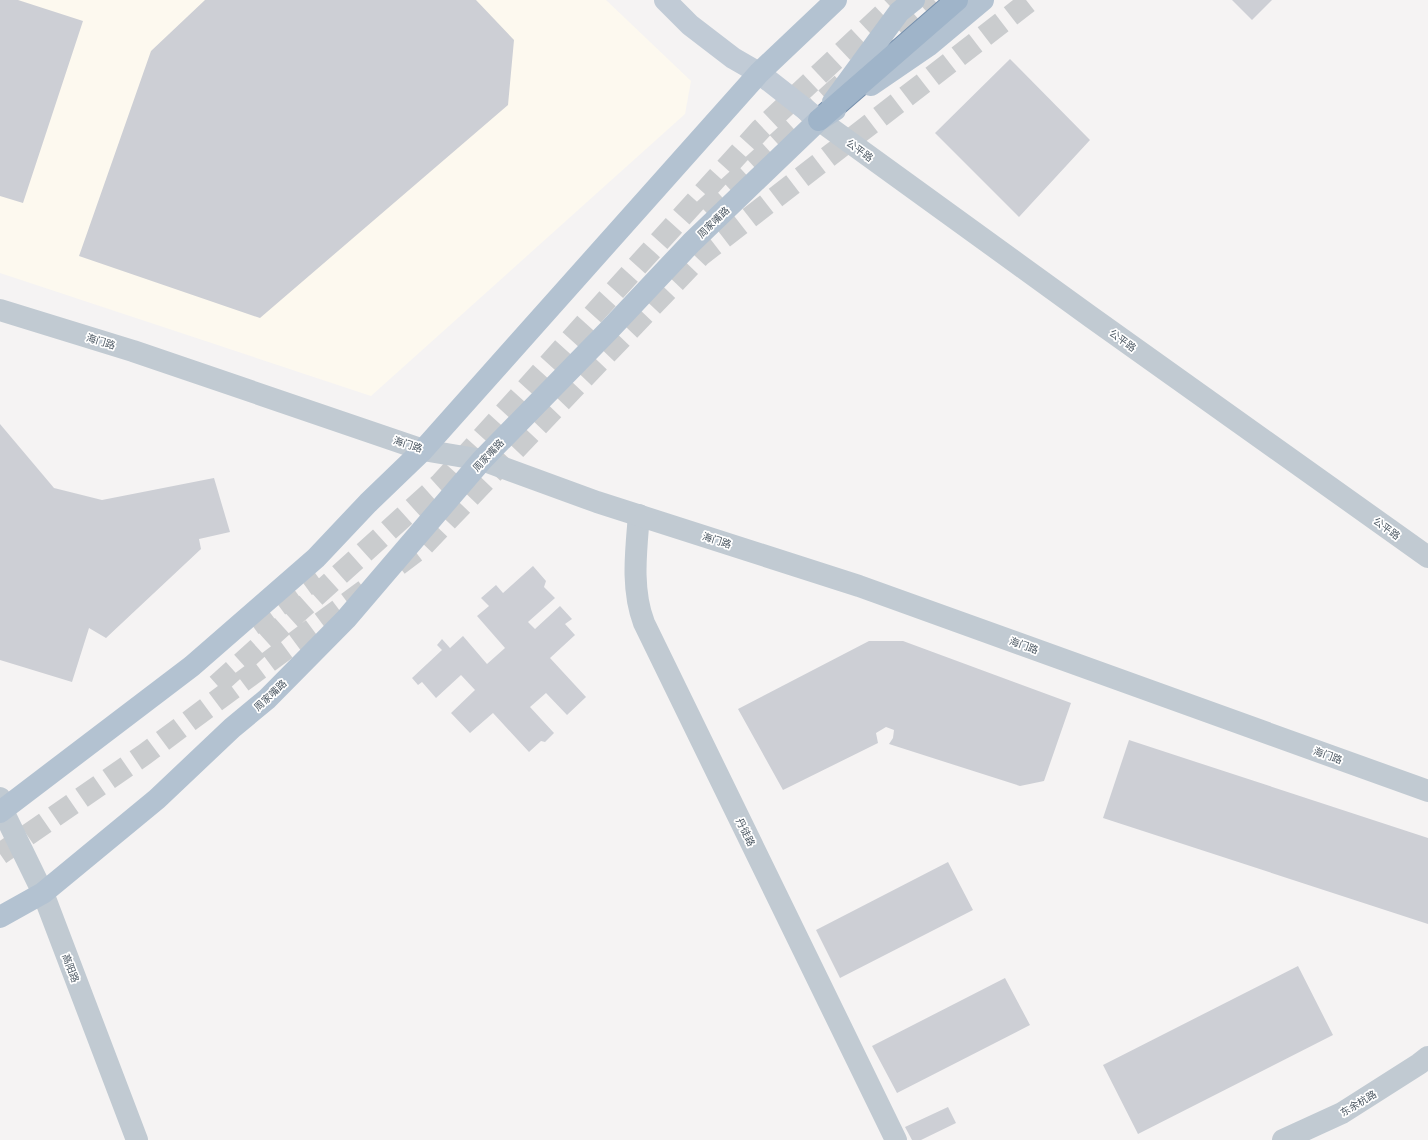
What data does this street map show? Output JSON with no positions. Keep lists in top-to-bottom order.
{
  "streets": {
    "main road": ["周家嘴路"],
    "street": [
      "公平路",
      "海门路",
      "丹徒路",
      "高阳路",
      "东余杭路"
    ]
  },
  "crossings": [
    ["公平路", "周家嘴路"],
    ["周家嘴路", "海门路"],
    ["周家嘴路", "高阳路"],
    ["海门路", "丹徒路"]
  ]
}
